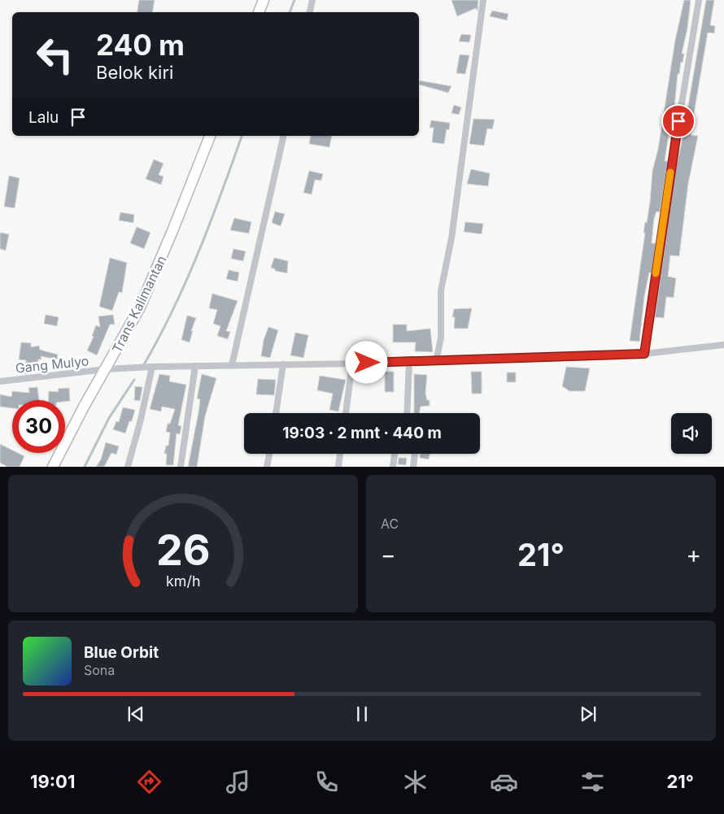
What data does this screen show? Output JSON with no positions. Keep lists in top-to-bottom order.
{
  "streets": {
    "highway": ["Trans Kalimantan"],
    "street": ["Gang Mulyo"]
  },
  "crossings": [
    ["Trans Kalimantan", "Gang Mulyo"]
  ],
  "page": {
    "turn": ["240 m", "Belok kiri"],
    "then": "Lalu",
    "limit": "30",
    "trip": "19:03 · 2 mnt · 440 m",
    "tile": "AC",
    "heat": ["−", "21°", "+"],
    "song": ["Blue Orbit", "Sona"],
    "tabs": ["19:01", "21°"],
    "gauge": ["26", "km/h"]
  }
}
